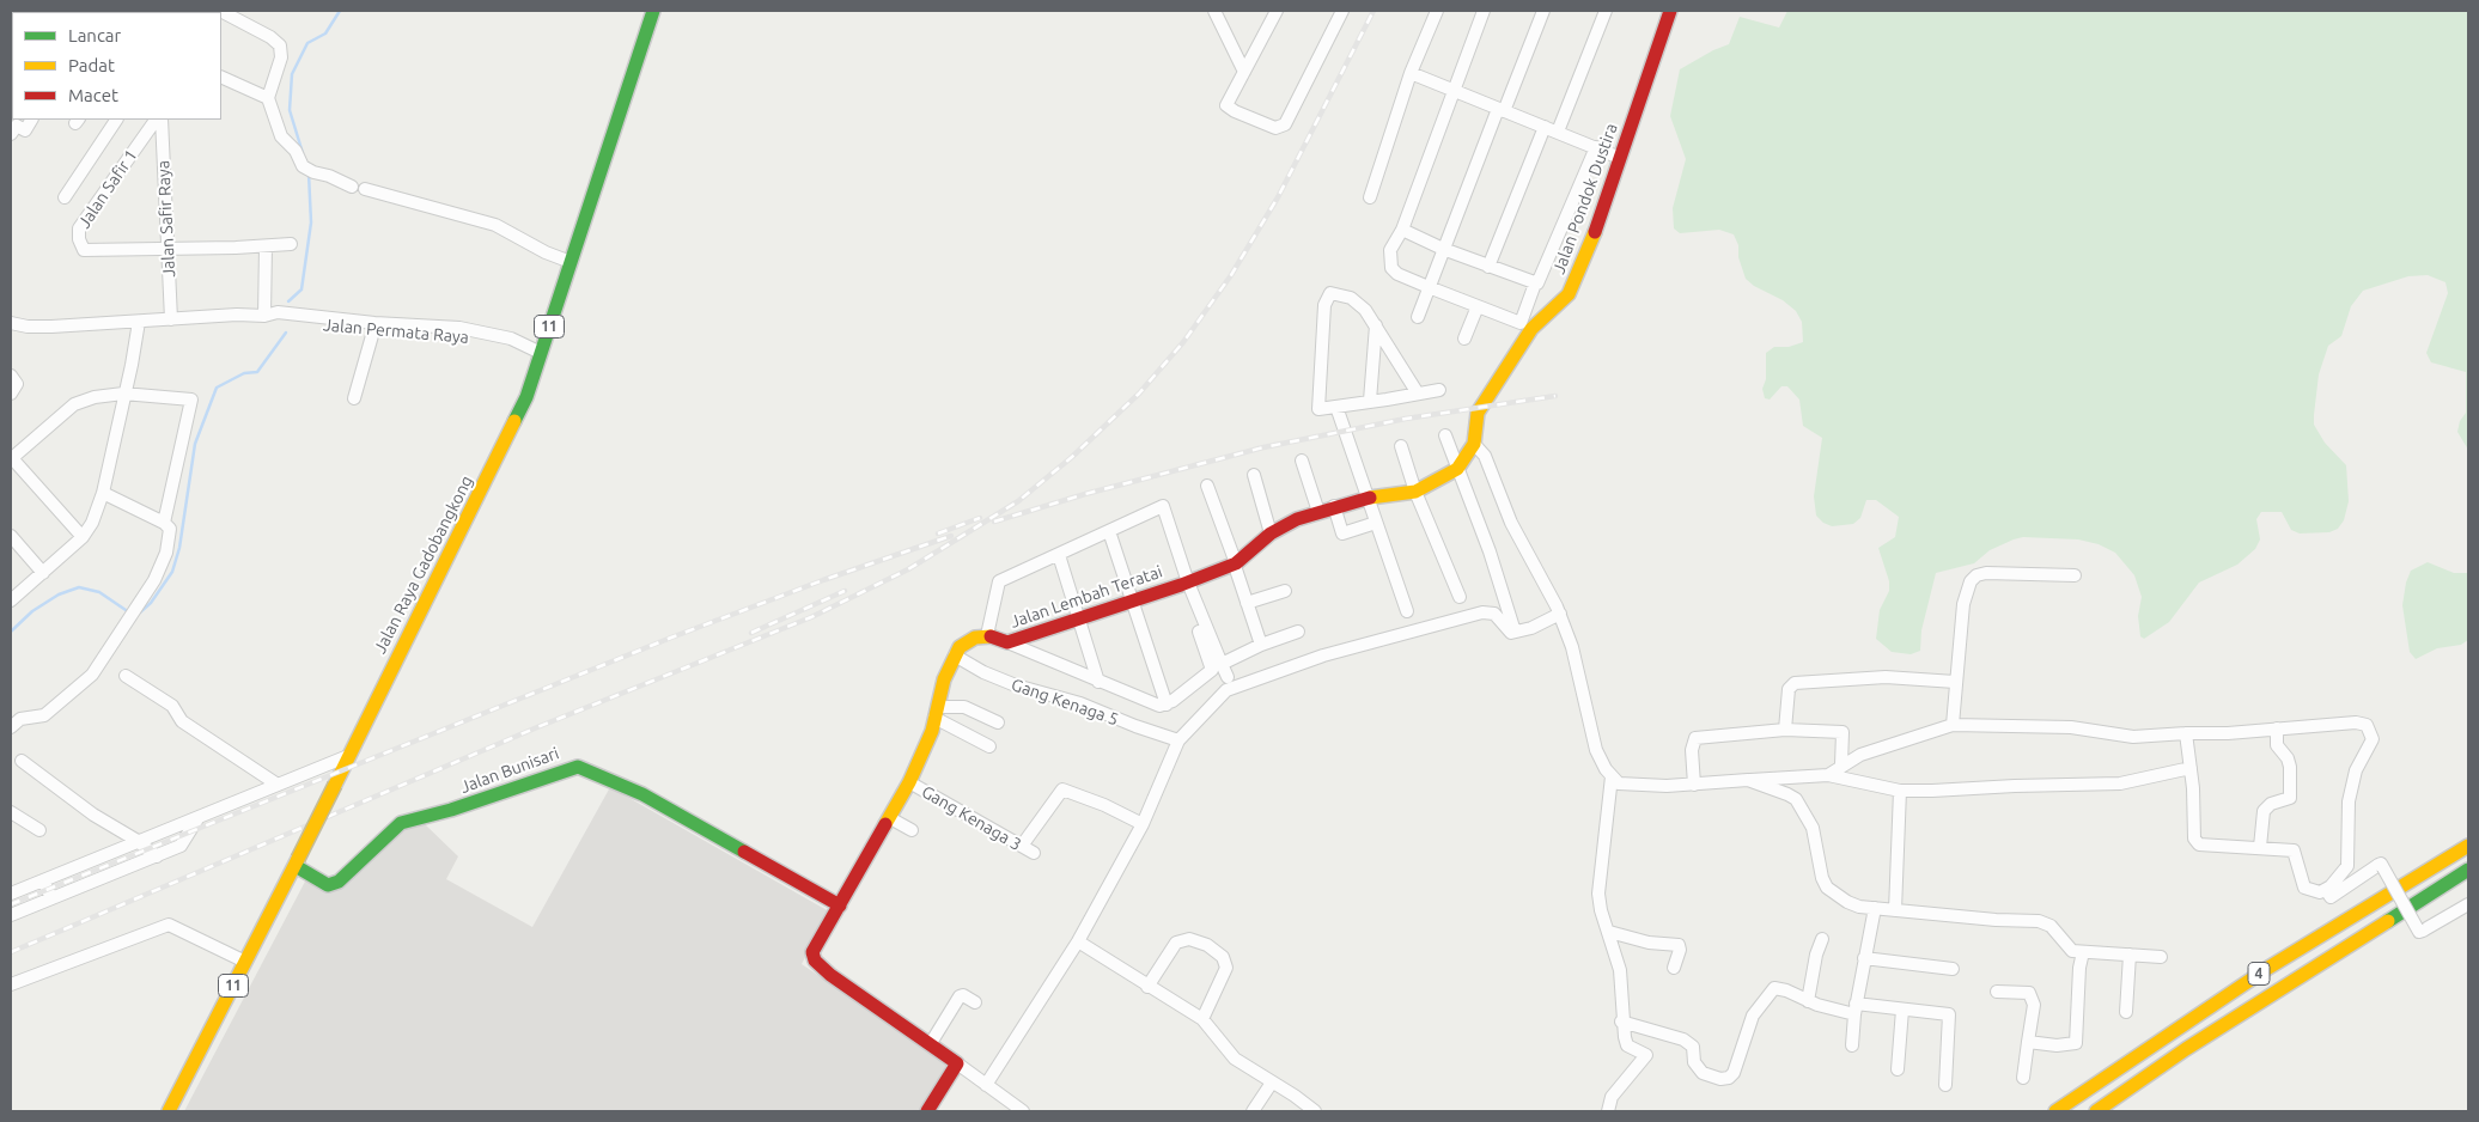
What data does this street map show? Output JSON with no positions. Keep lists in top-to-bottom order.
{
  "streets": {
    "main road": [
      "Jalan Pondok Dustira",
      "11",
      "Jalan Raya Gadobangkong",
      "Jalan Lembah Teratai",
      "Jalan Bunisari",
      "4"
    ],
    "street": [
      "Jalan Safir 1",
      "Jalan Safir Raya",
      "Jalan Permata Raya",
      "Gang Kenaga 5",
      "Gang Kenaga 3"
    ]
  },
  "crossings": [
    ["Jalan Safir 1", "Jalan Safir Raya"],
    ["Jalan Pondok Dustira", "Jalan Lembah Teratai"],
    ["Jalan Raya Gadobangkong", "Jalan Bunisari"]
  ],
  "legend": ["Lancar", "Padat", "Macet"]
}
